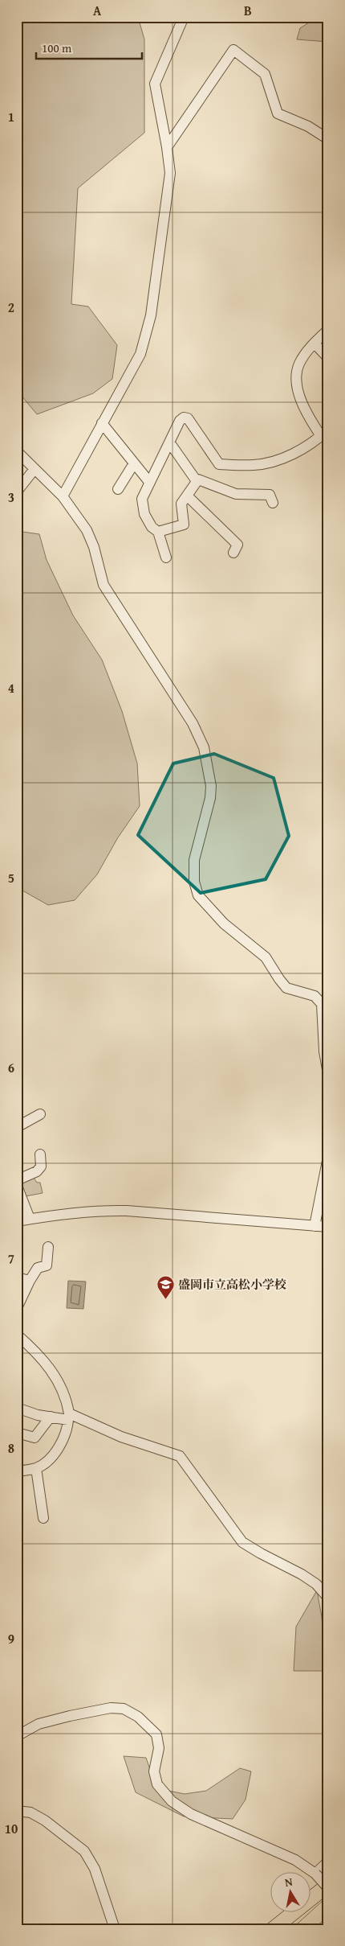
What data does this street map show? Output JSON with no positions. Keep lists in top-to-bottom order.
{
  "places": {
    "school or university": ["盛岡市立高松小学校"]
  },
  "scale_bar": "100 m",
  "north": "top",
  "grid": {
    "columns": ["A", "B"],
    "rows": [
      "1",
      "2",
      "3",
      "4",
      "5",
      "6",
      "7",
      "8",
      "9",
      "10"
    ]
  }
}
